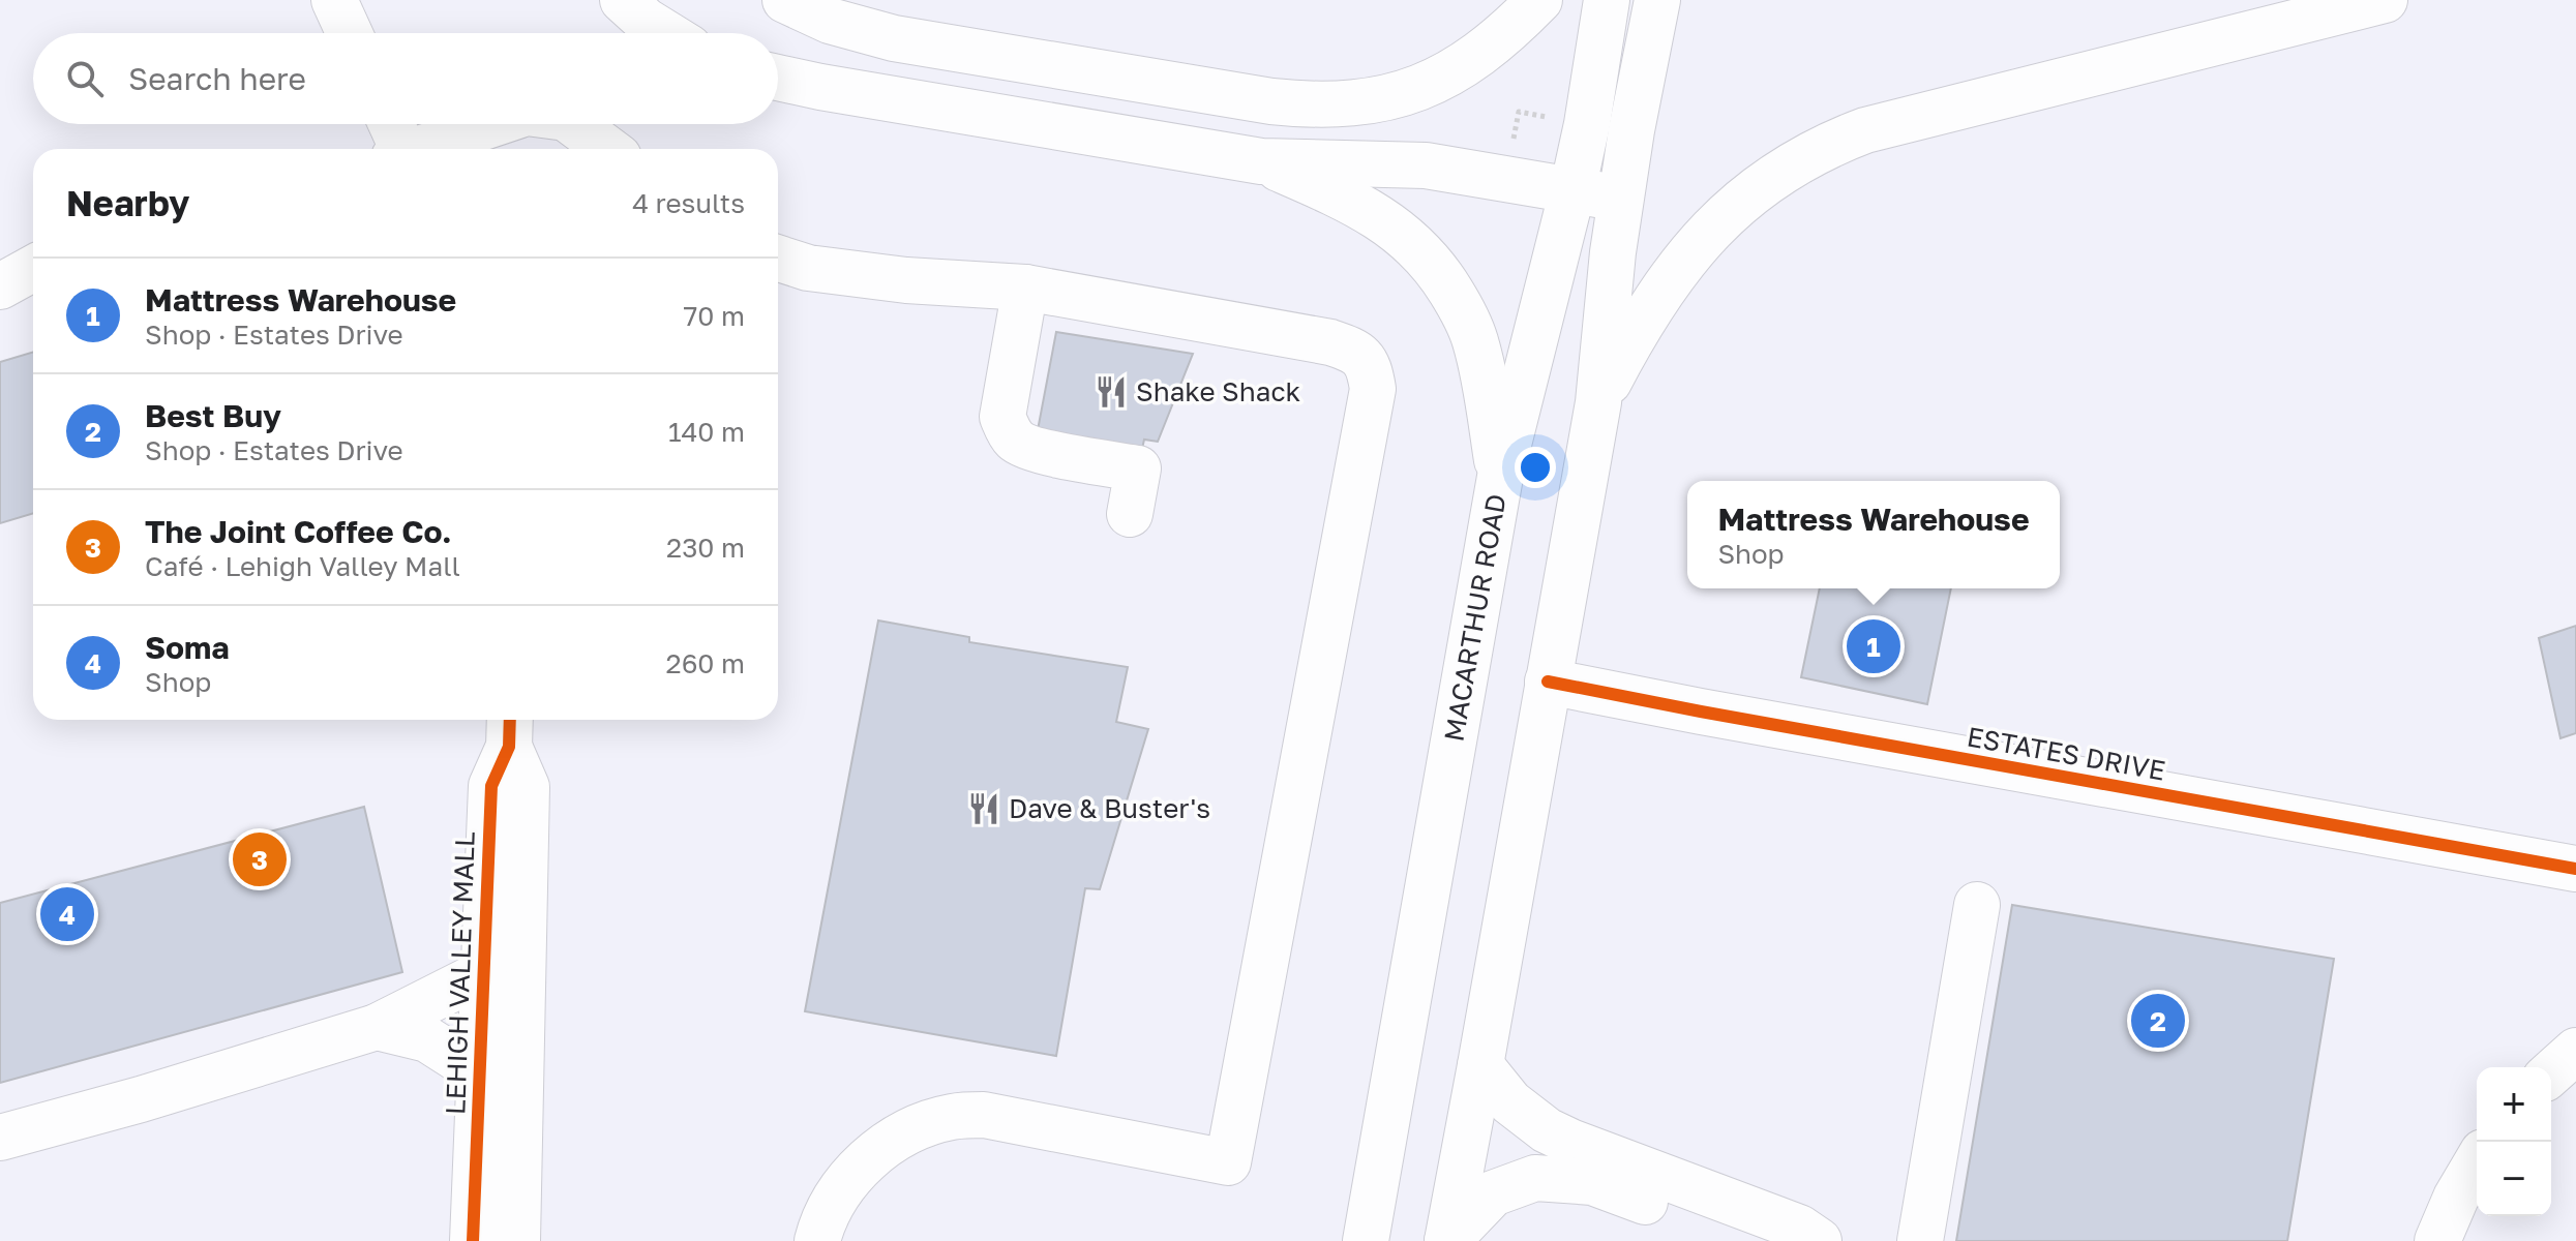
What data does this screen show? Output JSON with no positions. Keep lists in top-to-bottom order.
{
  "streets": {
    "main road": ["MACARTHUR ROAD", "ESTATES DRIVE", "LEHIGH VALLEY MALL"]
  },
  "places": {
    "restaurant": ["Shake Shack", "Dave & Buster's"]
  },
  "page": {
    "search": "Search here",
    "heading": ["Nearby", "4 results"],
    "list": [
      {
        "mark": "1",
        "name": "Mattress Warehouse",
        "note": "Shop · Estates Drive",
        "value": "70 m"
      },
      {
        "mark": "2",
        "name": "Best Buy",
        "note": "Shop · Estates Drive",
        "value": "140 m"
      },
      {
        "mark": "3",
        "name": "The Joint Coffee Co.",
        "note": "Café · Lehigh Valley Mall",
        "value": "230 m"
      },
      {
        "mark": "4",
        "name": "Soma",
        "note": "Shop",
        "value": "260 m"
      }
    ],
    "popup": ["Mattress Warehouse", "Shop"],
    "pins": [
      "1",
      "3",
      "4",
      "2"
    ],
    "map_buttons": ["+", "−"]
  }
}
